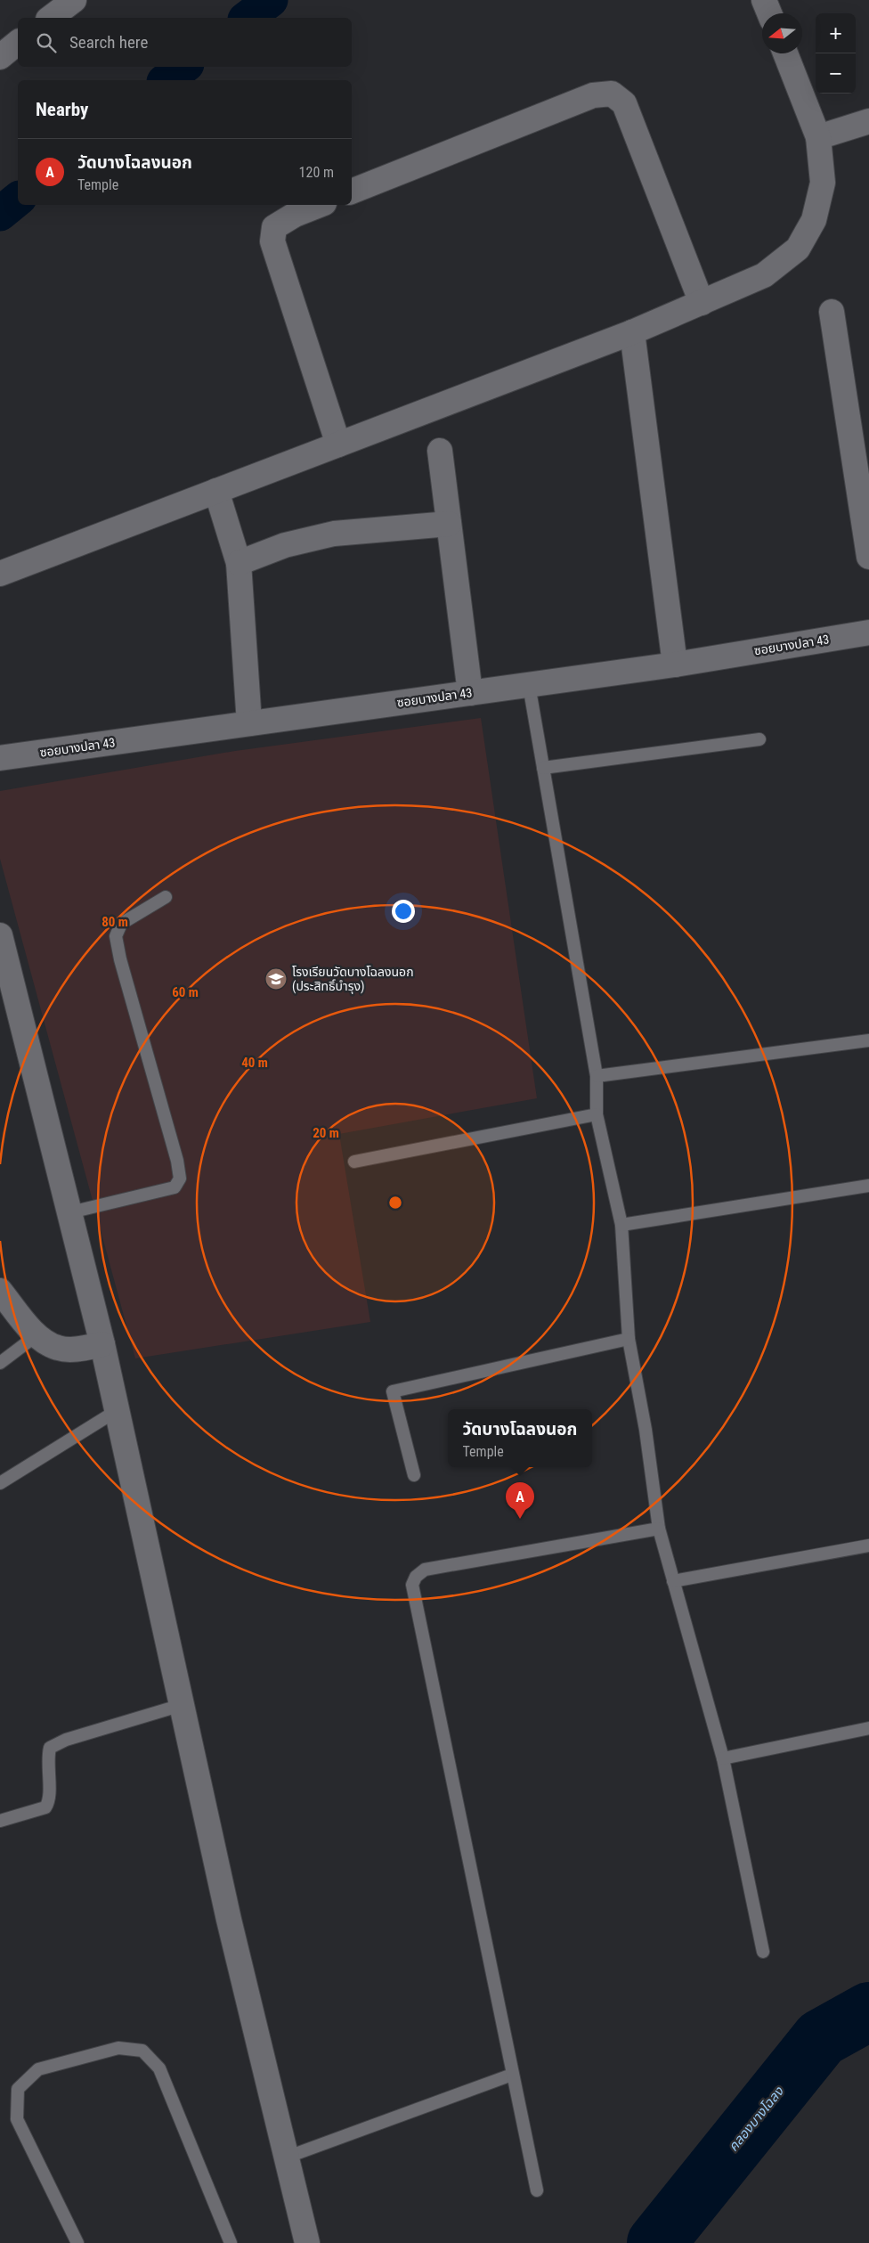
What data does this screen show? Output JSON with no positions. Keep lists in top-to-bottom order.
{
  "streets": {
    "street": ["ซอยบางปลา 43"]
  },
  "water": ["คลองบางโฉลง"],
  "places": {
    "school or university": ["โรงเรียนวัดบางโฉลงนอก (ประสิทธิ์บำรุง)"]
  },
  "north": "left",
  "page": {
    "map_buttons": ["+", "−"],
    "search": "Search here",
    "heading": "Nearby",
    "list": [
      {
        "mark": "A",
        "name": "วัดบางโฉลงนอก",
        "note": "Temple",
        "value": "120 m"
      }
    ],
    "popup": ["วัดบางโฉลงนอก", "Temple"],
    "pins": "A"
  },
  "rings": [
    "80 m",
    "60 m",
    "40 m",
    "20 m"
  ]
}
